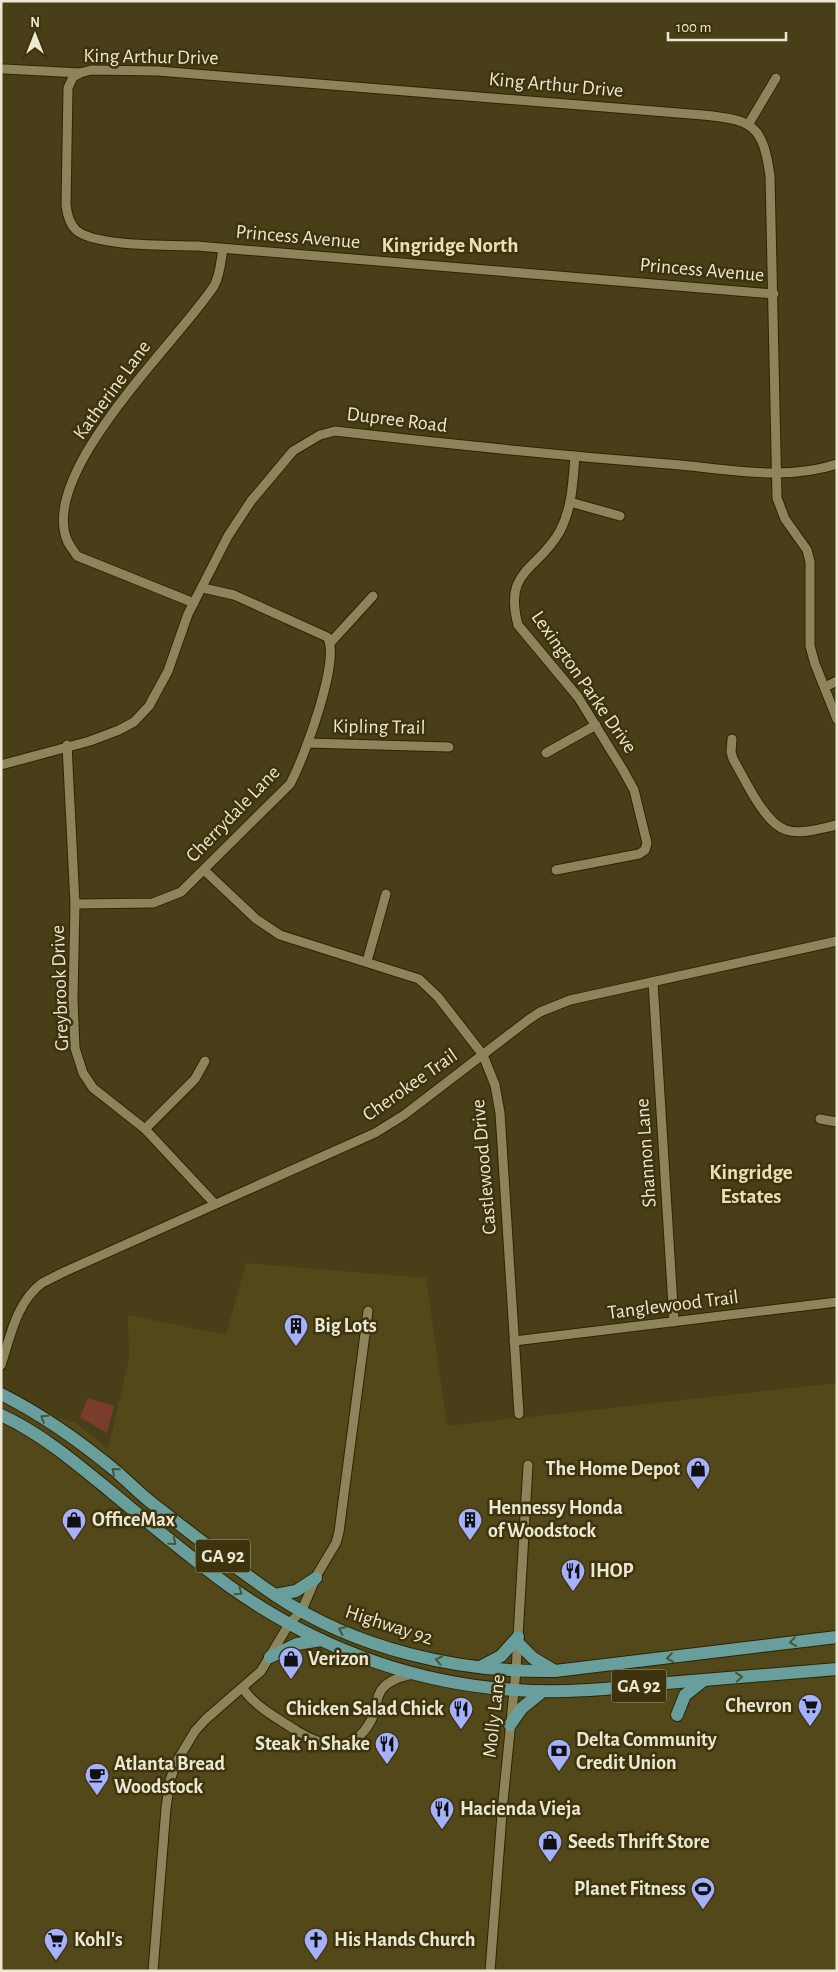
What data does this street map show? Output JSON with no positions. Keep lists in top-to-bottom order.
{
  "streets": {
    "main road": ["GA 92", "Highway 92"],
    "street": [
      "King Arthur Drive",
      "Princess Avenue",
      "Katherine Lane",
      "Dupree Road",
      "Lexington Parke Drive",
      "Kipling Trail",
      "Cherrydale Lane",
      "Greybrook Drive",
      "Cherokee Trail",
      "Shannon Lane",
      "Castlewood Drive",
      "Tanglewood Trail",
      "Molly Lane"
    ]
  },
  "crossings": [
    ["King Arthur Drive", "Princess Avenue"],
    ["King Arthur Drive", "Dupree Road"],
    ["Princess Avenue", "Katherine Lane"],
    ["Katherine Lane", "Dupree Road"],
    ["Dupree Road", "Lexington Parke Drive"],
    ["Dupree Road", "Greybrook Drive"],
    ["Kipling Trail", "Cherrydale Lane"],
    ["Cherrydale Lane", "Greybrook Drive"],
    ["Cherrydale Lane", "Castlewood Drive"],
    ["Greybrook Drive", "Cherokee Trail"],
    ["Cherokee Trail", "Shannon Lane"],
    ["Cherokee Trail", "Castlewood Drive"],
    ["Shannon Lane", "Tanglewood Trail"],
    ["Castlewood Drive", "Tanglewood Trail"],
    ["Highway 92", "Molly Lane"]
  ],
  "districts": ["Kingridge North", "Kingridge Estates"],
  "places": {
    "building": ["Big Lots", "Hennessy Honda of Woodstock"],
    "shop": [
      "The Home Depot",
      "OfficeMax",
      "Verizon",
      "Seeds Thrift Store"
    ],
    "restaurant": [
      "IHOP",
      "Chicken Salad Chick",
      "Steak 'n Shake",
      "Hacienda Vieja"
    ],
    "supermarket": ["Chevron", "Kohl's"],
    "bank": ["Delta Community Credit Union"],
    "cafe": ["Atlanta Bread Woodstock"],
    "sports": ["Planet Fitness"],
    "church": ["His Hands Church"]
  },
  "scale_bar": "100 m",
  "north": "top"
}
